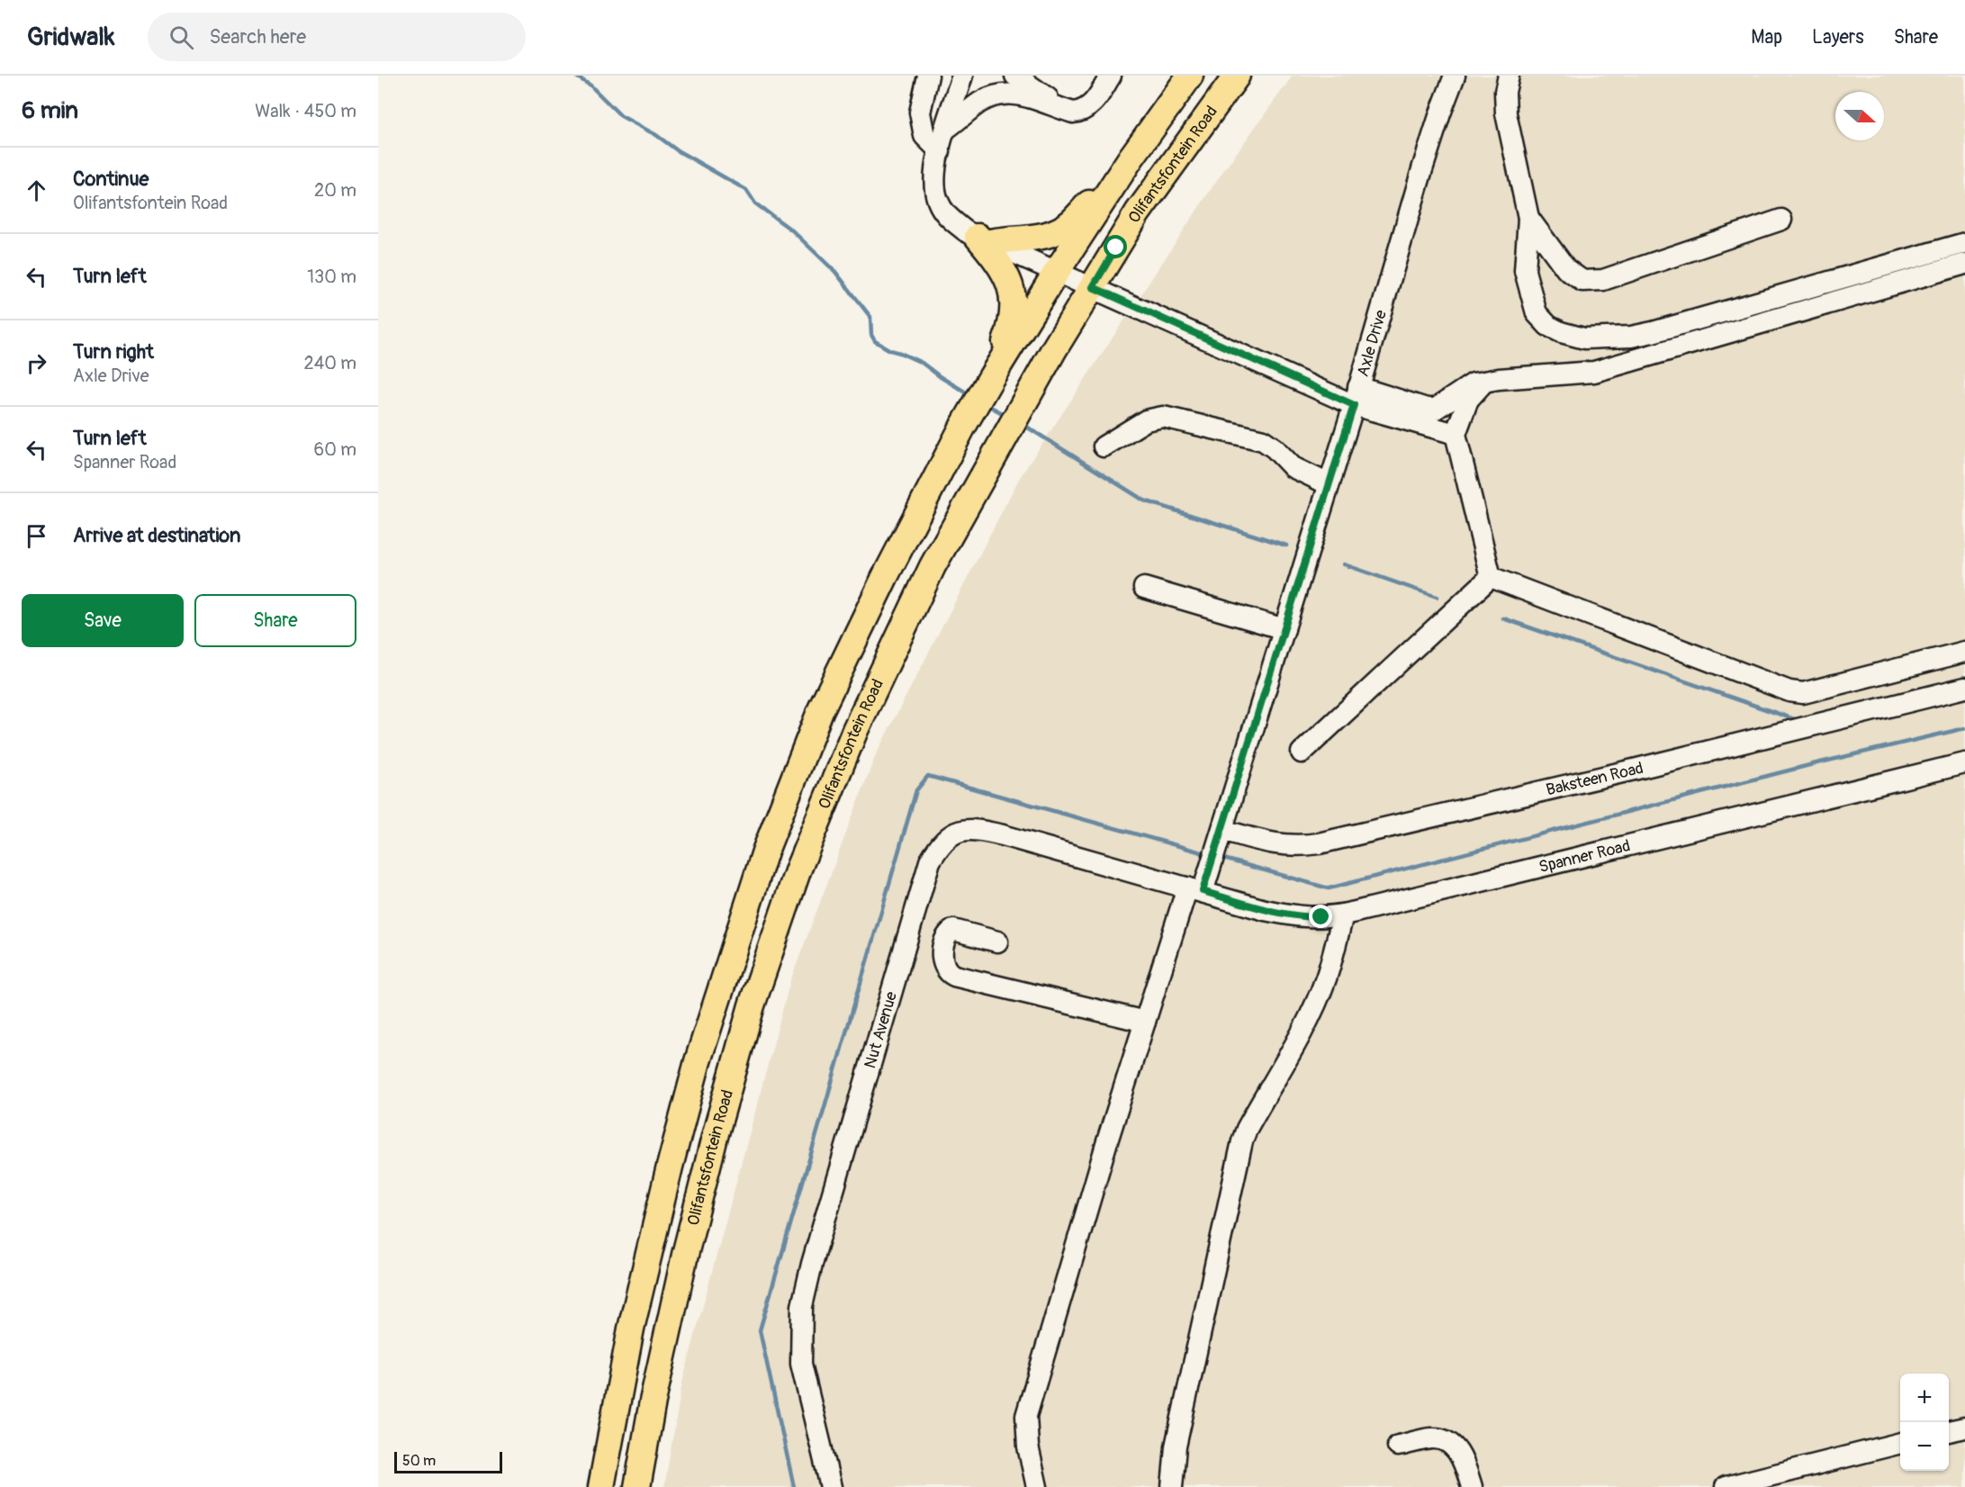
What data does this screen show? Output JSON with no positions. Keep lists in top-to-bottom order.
{
  "streets": {
    "main road": ["Olifantsfontein Road"],
    "street": [
      "Axle Drive",
      "Baksteen Road",
      "Spanner Road",
      "Nut Avenue"
    ]
  },
  "crossings": [
    ["Axle Drive", "Baksteen Road"],
    ["Axle Drive", "Spanner Road"],
    ["Axle Drive", "Nut Avenue"],
    ["Spanner Road", "Nut Avenue"]
  ],
  "scale_bar": "50 m",
  "north": "right",
  "page": {
    "header": "Gridwalk",
    "search": "Search here",
    "nav": ["Map", "Layers", "Share"],
    "heading": ["6 min", "Walk · 450 m"],
    "list": [
      ["Continue", "Olifantsfontein Road", "20 m"],
      ["Turn left", "130 m"],
      ["Turn right", "Axle Drive", "240 m"],
      ["Turn left", "Spanner Road", "60 m"],
      "Arrive at destination"
    ],
    "buttons": ["Save", "Share"],
    "map_buttons": ["+", "−"],
    "scale": "50 m"
  }
}
